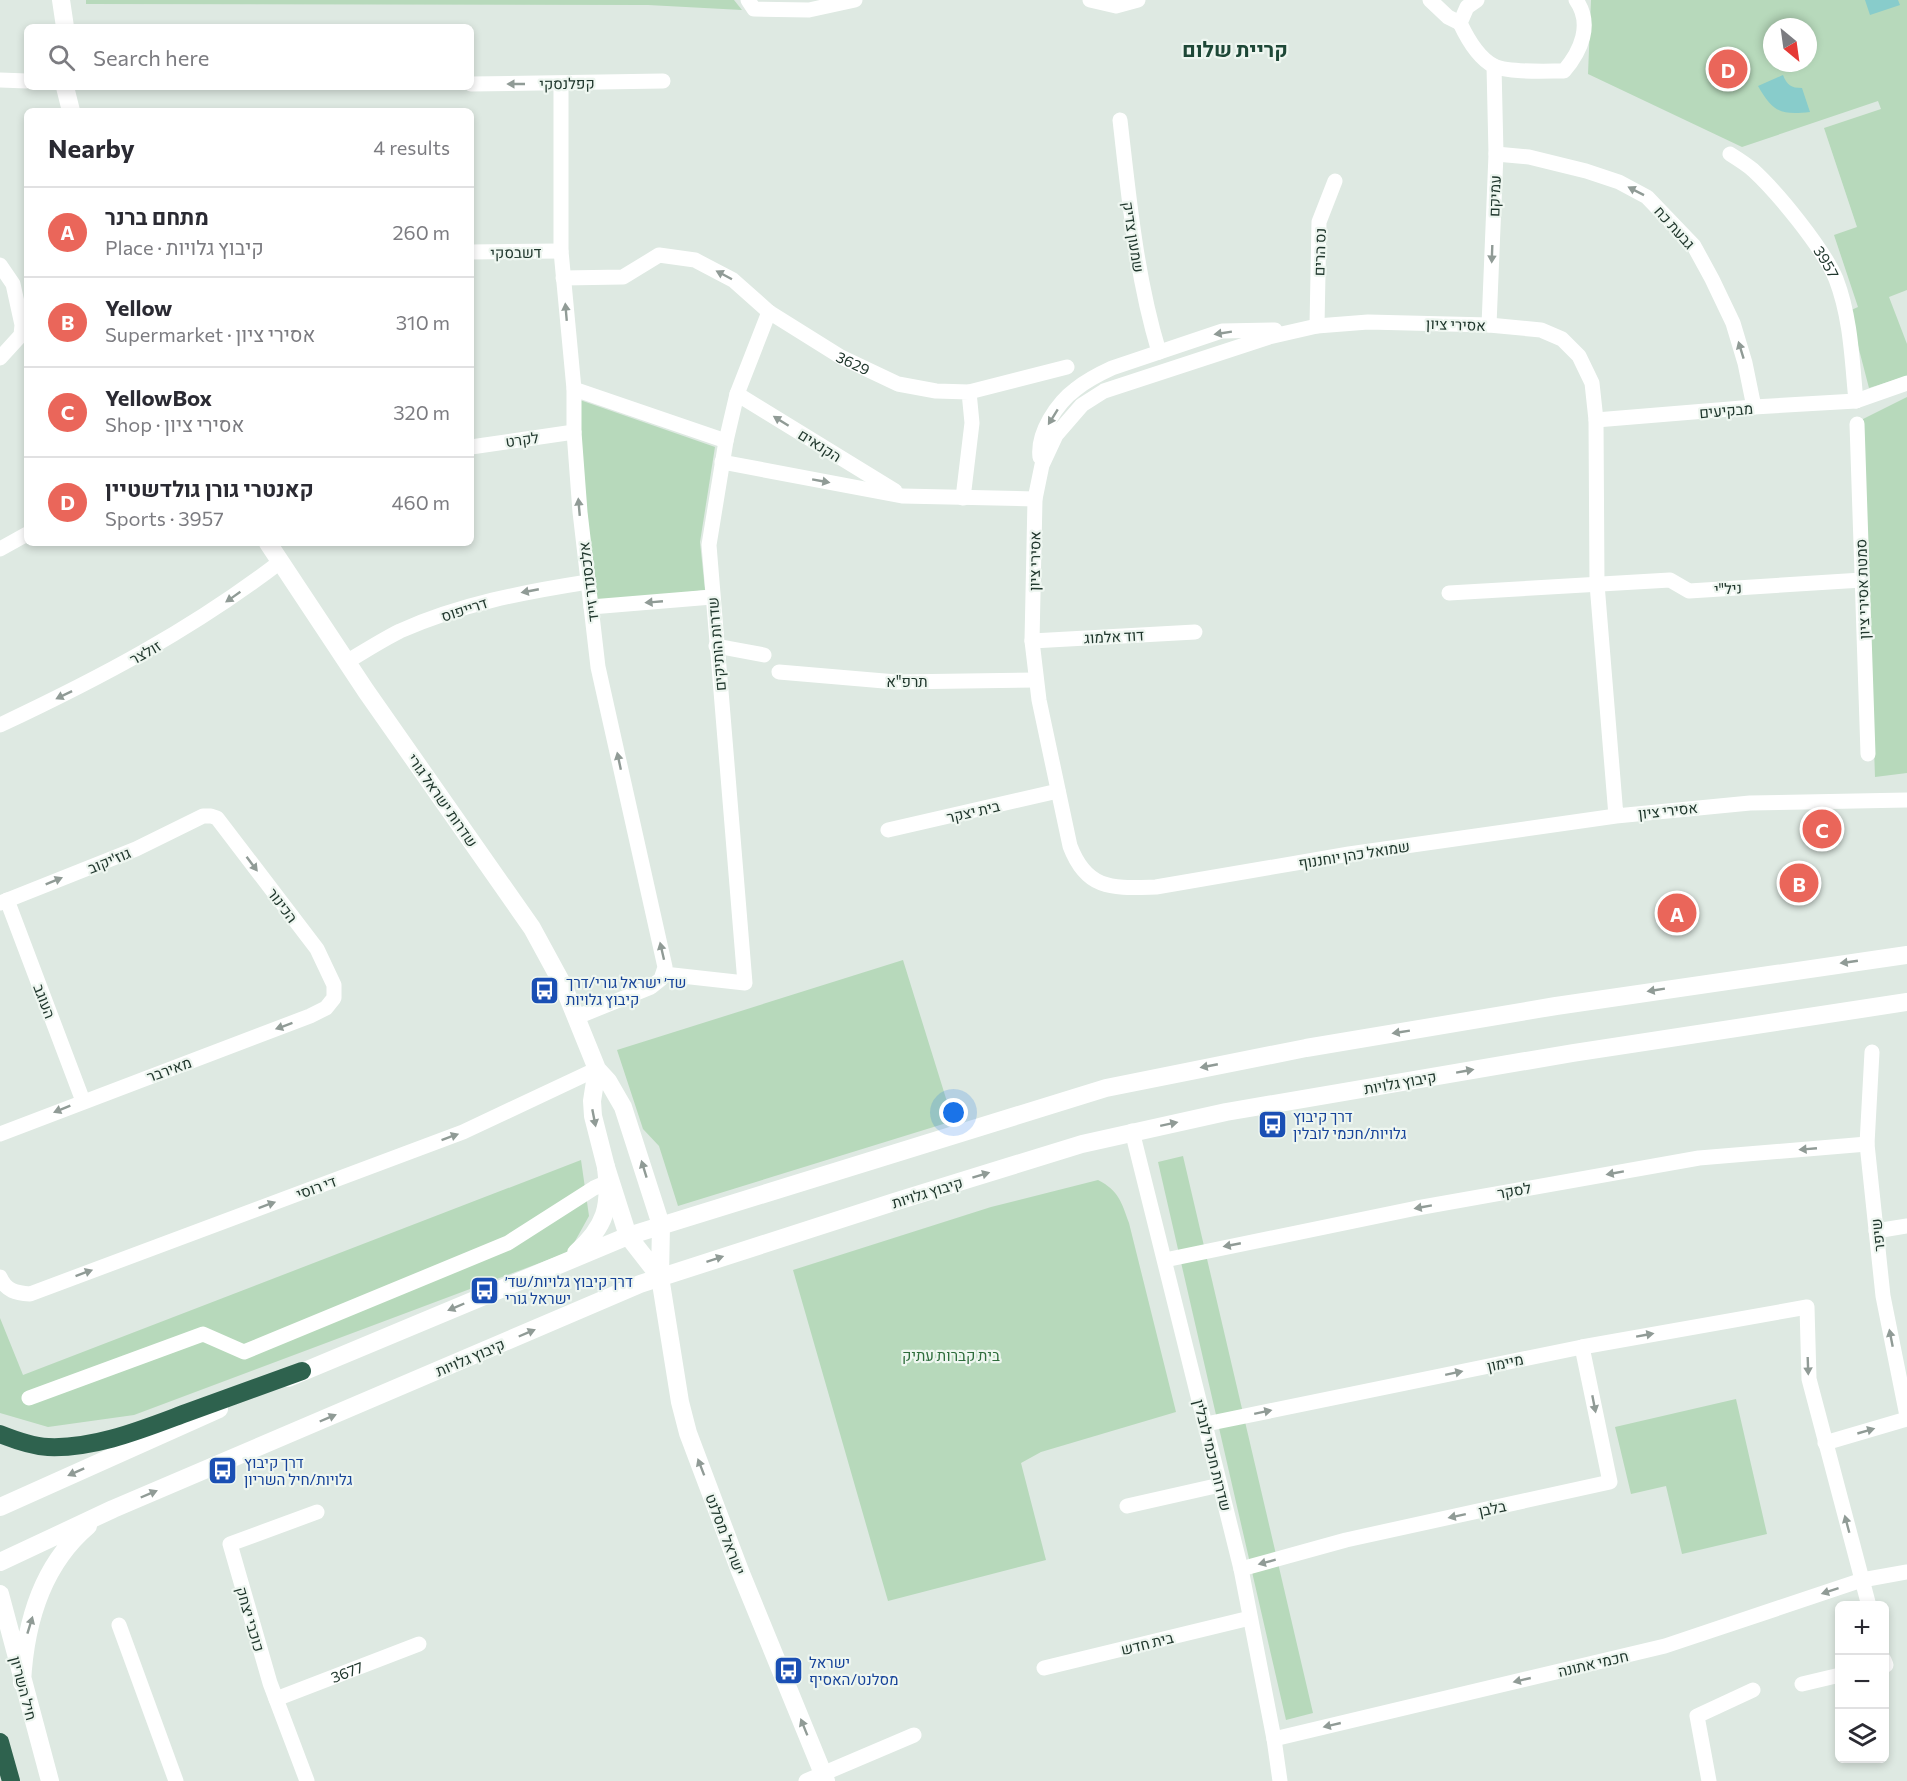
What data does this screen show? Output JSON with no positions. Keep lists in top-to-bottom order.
{
  "streets": {
    "main road": [
      "שדרות ישראל גורי",
      "קיבוץ גלויות",
      "ישראל מסלנט",
      "חיל השריון"
    ],
    "street": [
      "קפלנסקי",
      "עמיקם",
      "גבעת כח",
      "שמעון צדיק",
      "דשבסקי",
      "נס הרים",
      "3957",
      "אסירי ציון",
      "3629",
      "מבקיעים",
      "לקרט",
      "הקנאים",
      "אלכסנדר זייד",
      "ניל\"י",
      "סמטת אסירי ציון",
      "דרייפוס",
      "דוד אלמוג",
      "שדרות הותיקים",
      "זולצר",
      "תרפ\"א",
      "בית יצקר",
      "שמואל כהן יוחננוף",
      "גוז'יקוב",
      "הכינור",
      "העוגב",
      "מאירבר",
      "די רוסי",
      "לסקר",
      "שיפר",
      "מיימון",
      "שדרות חכמי לובלין",
      "בלבן",
      "כוכבי יצחק",
      "בית חדש",
      "חכמי אתונה",
      "3677"
    ]
  },
  "crossings": [
    ["קפלנסקי", "אלכסנדר זייד"],
    ["עמיקם", "גבעת כח"],
    ["עמיקם", "אסירי ציון"],
    ["גבעת כח", "מבקיעים"],
    ["דשבסקי", "אלכסנדר זייד"],
    ["נס הרים", "אסירי ציון"],
    ["3957", "מבקיעים"],
    ["אסירי ציון", "מבקיעים"],
    ["אסירי ציון", "הקנאים"],
    ["אסירי ציון", "ניל\"י"],
    ["אסירי ציון", "דוד אלמוג"],
    ["אסירי ציון", "תרפ\"א"],
    ["אסירי ציון", "בית יצקר"],
    ["אסירי ציון", "שמואל כהן יוחננוף"],
    ["3629", "אלכסנדר זייד"],
    ["3629", "שדרות הותיקים"],
    ["לקרט", "אלכסנדר זייד"],
    ["הקנאים", "שדרות הותיקים"],
    ["אלכסנדר זייד", "דרייפוס"],
    ["אלכסנדר זייד", "שדרות הותיקים"],
    ["ניל\"י", "סמטת אסירי ציון"],
    ["דרייפוס", "שדרות ישראל גורי"],
    ["זולצר", "שדרות ישראל גורי"],
    ["שדרות ישראל גורי", "קיבוץ גלויות"],
    ["שדרות ישראל גורי", "די רוסי"],
    ["שדרות ישראל גורי", "ישראל מסלנט"],
    ["גוז'יקוב", "הכינור"],
    ["גוז'יקוב", "העוגב"],
    ["הכינור", "מאירבר"],
    ["העוגב", "מאירבר"],
    ["קיבוץ גלויות", "שדרות חכמי לובלין"],
    ["קיבוץ גלויות", "ישראל מסלנט"],
    ["לסקר", "שיפר"],
    ["לסקר", "שדרות חכמי לובלין"],
    ["מיימון", "שדרות חכמי לובלין"],
    ["מיימון", "בלבן"],
    ["שדרות חכמי לובלין", "בלבן"],
    ["שדרות חכמי לובלין", "בית חדש"],
    ["שדרות חכמי לובלין", "חכמי אתונה"],
    ["כוכבי יצחק", "3677"]
  ],
  "one_way": [
    "קפלנסקי",
    "עמיקם",
    "גבעת כח",
    "3629",
    "אלכסנדר זייד",
    "דרייפוס",
    "זולצר",
    "גוז'יקוב",
    "הכינור",
    "מאירבר",
    "לסקר",
    "שיפר",
    "מיימון",
    "ישראל מסלנט",
    "חכמי אתונה"
  ],
  "districts": ["קריית שלום"],
  "parks": ["בית קברות עתיק"],
  "places": {
    "bus stop": [
      "שד׳ ישראל גורי/דרך קיבוץ גלויות",
      "דרך קיבוץ גלויות/חכמי לובלין",
      "דרך קיבוץ גלויות/שד׳ ישראל גורי",
      "דרך קיבוץ גלויות/חיל השריון",
      "ישראל מסלנט/האסיף"
    ]
  },
  "north": "bottom right",
  "page": {
    "search": "Search here",
    "pins": [
      "D",
      "C",
      "B",
      "A"
    ],
    "heading": ["Nearby", "4 results"],
    "list": [
      {
        "mark": "A",
        "name": "מתחם ברנר",
        "note": "Place · קיבוץ גלויות",
        "value": "260 m"
      },
      {
        "mark": "B",
        "name": "Yellow",
        "note": "Supermarket · אסירי ציון",
        "value": "310 m"
      },
      {
        "mark": "C",
        "name": "YellowBox",
        "note": "Shop · אסירי ציון",
        "value": "320 m"
      },
      {
        "mark": "D",
        "name": "קאנטרי גורן גולדשטיין",
        "note": "Sports · 3957",
        "value": "460 m"
      }
    ],
    "map_buttons": ["+", "−"]
  }
}
